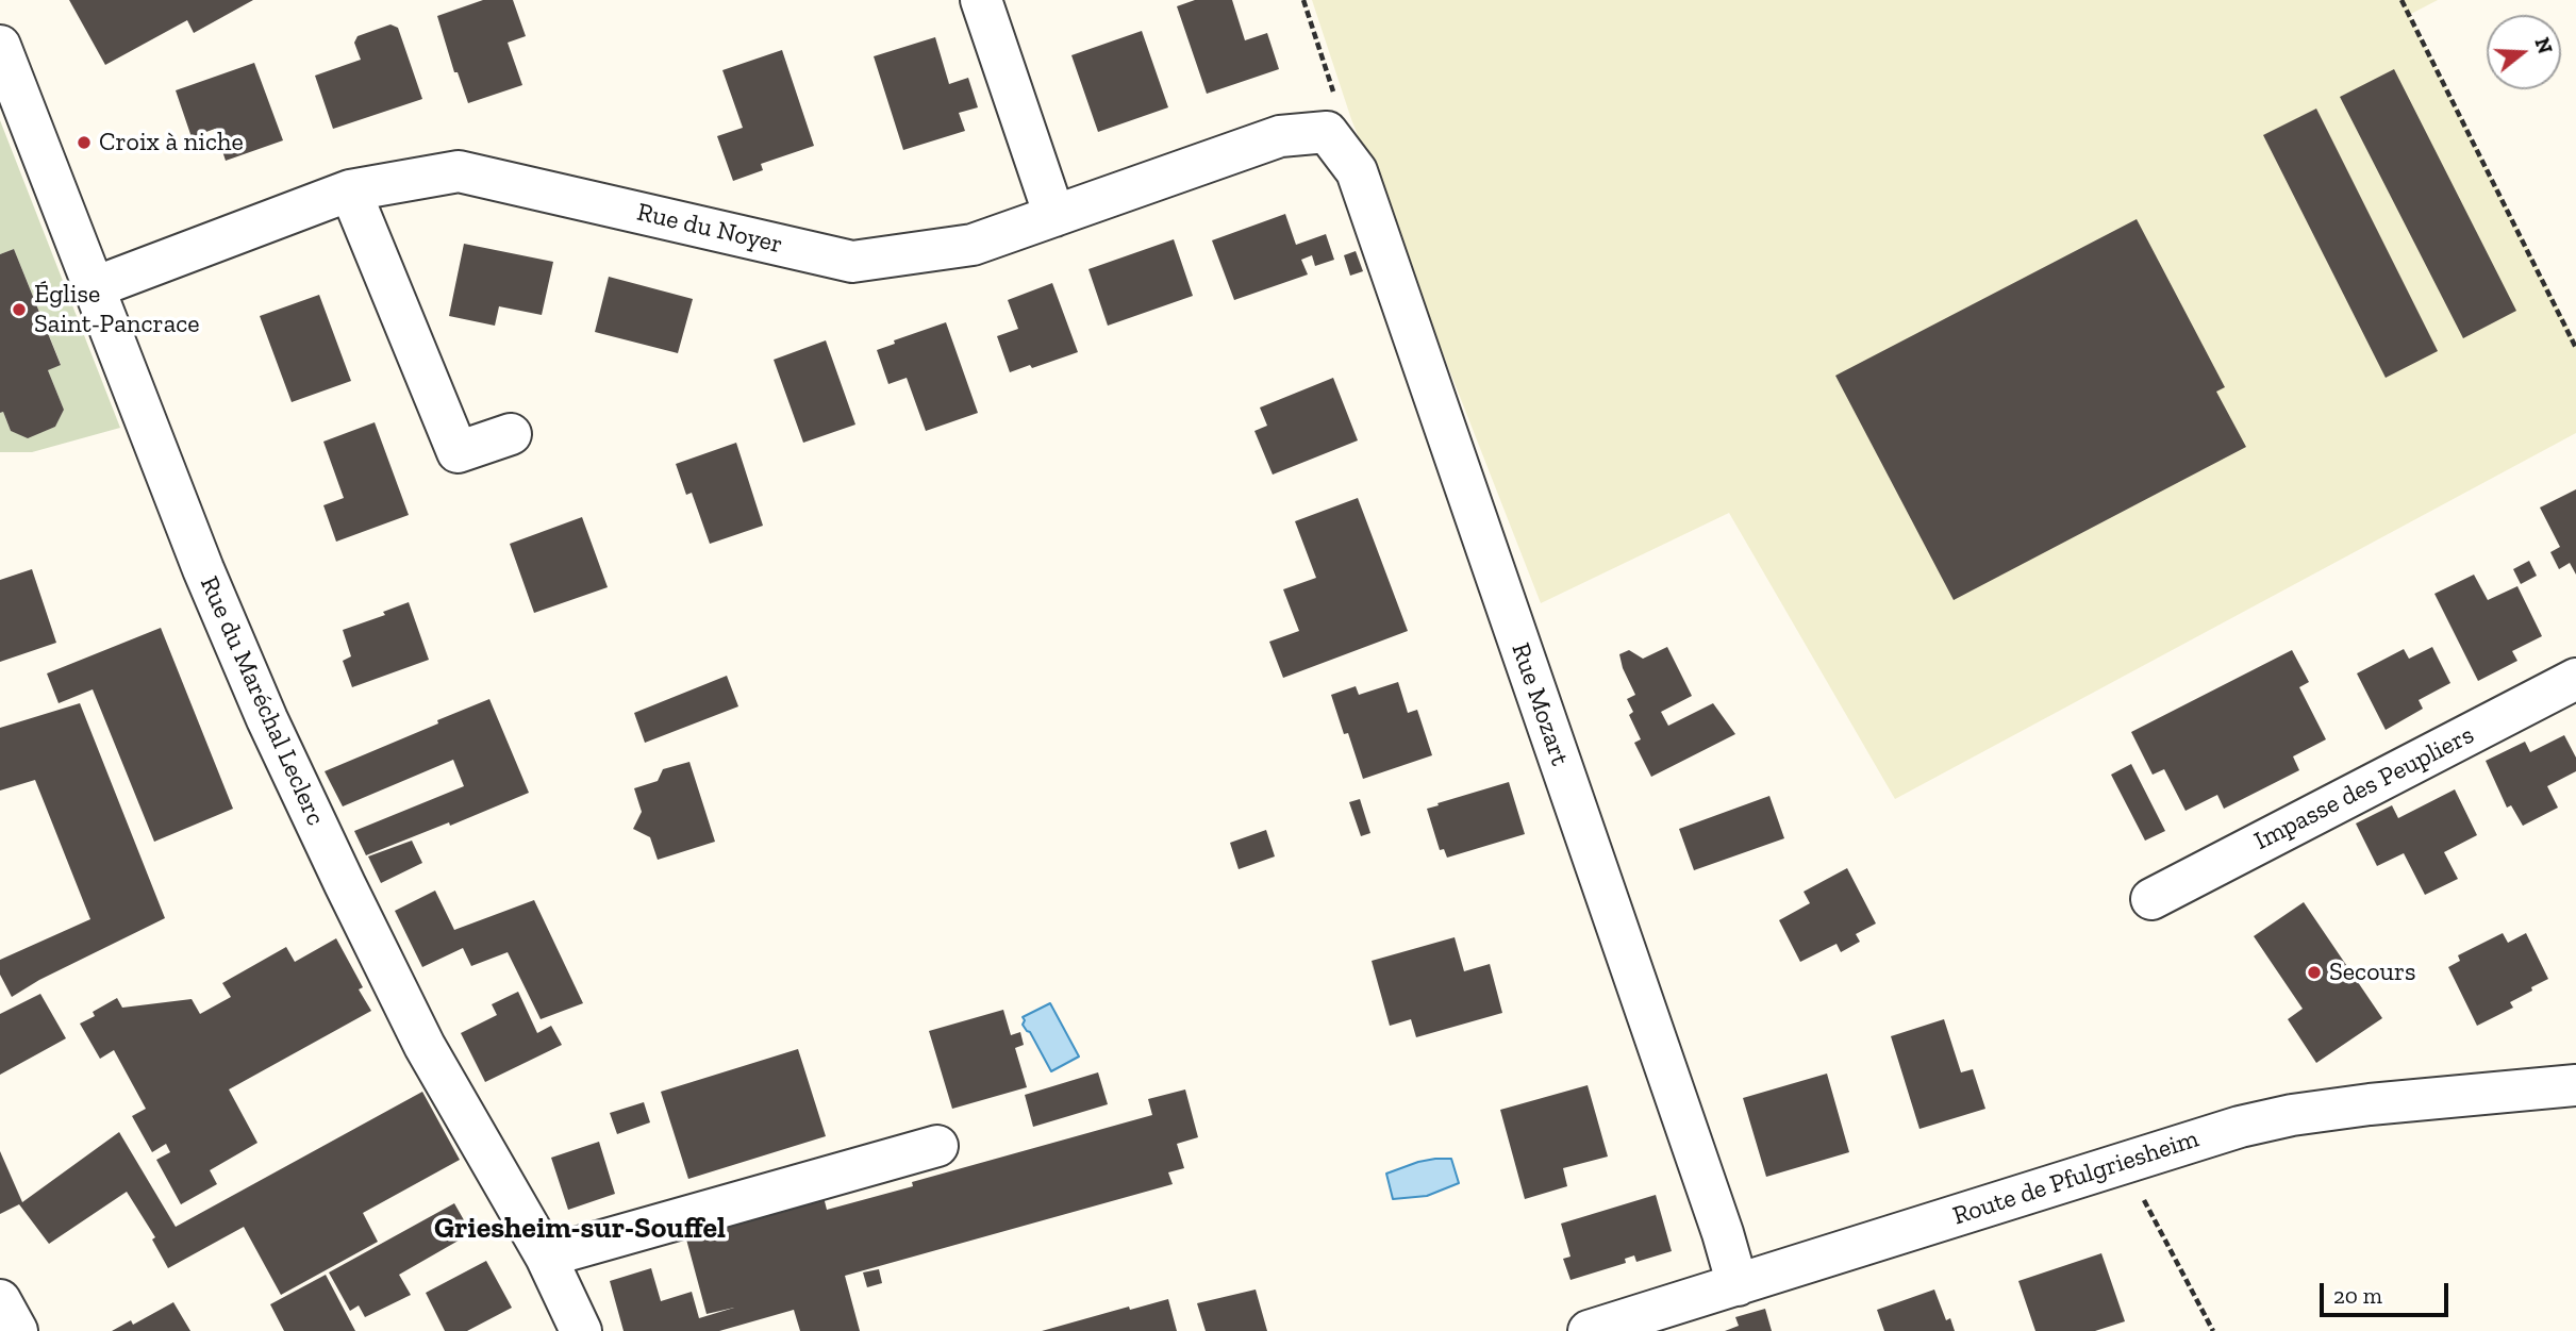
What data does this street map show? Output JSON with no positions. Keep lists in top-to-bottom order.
{
  "streets": {
    "street": [
      "Rue du Noyer",
      "Rue du Maréchal Leclerc",
      "Rue Mozart",
      "Impasse des Peupliers",
      "Route de Pfulgriesheim"
    ]
  },
  "crossings": [
    ["Rue du Noyer", "Rue du Maréchal Leclerc"],
    ["Rue du Noyer", "Rue Mozart"],
    ["Rue Mozart", "Route de Pfulgriesheim"]
  ],
  "districts": ["Griesheim-sur-Souffel"],
  "places": ["Croix à niche", "Église Saint-Pancrace", "Secours"],
  "scale_bar": "20 m",
  "north": "right"
}
